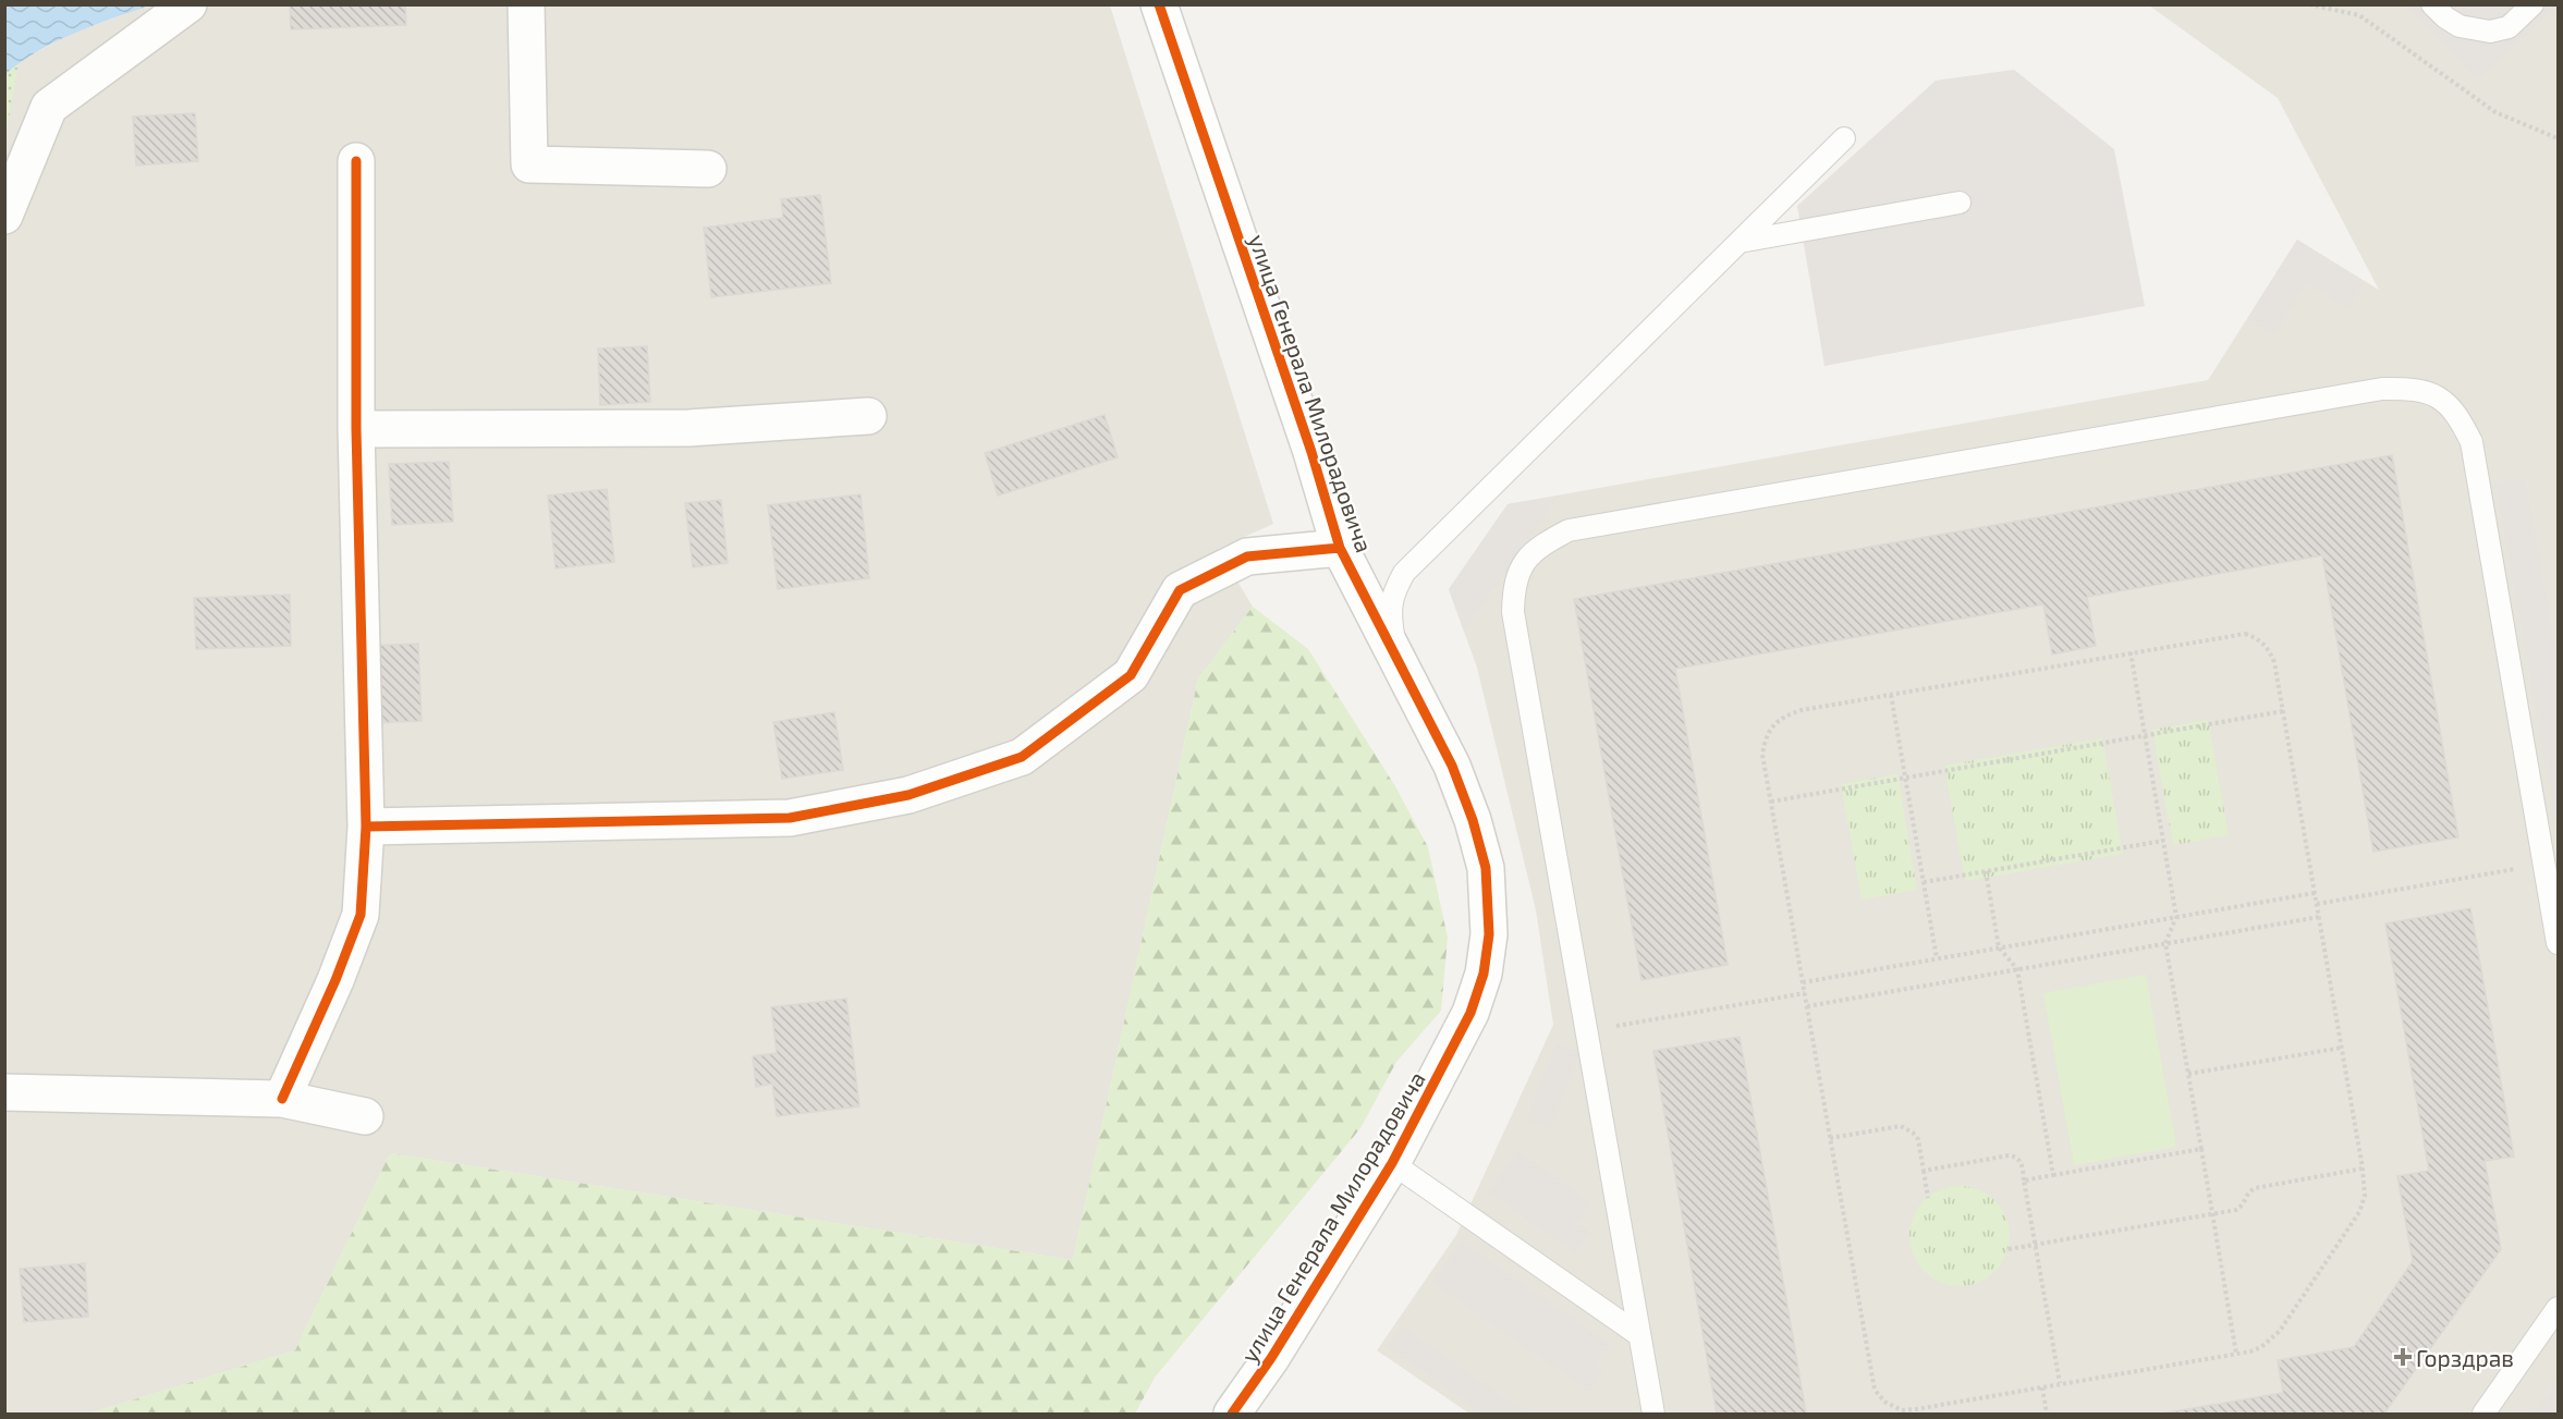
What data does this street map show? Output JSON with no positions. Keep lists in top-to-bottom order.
{
  "streets": {
    "street": ["улица Генерала Милорадовича"]
  },
  "places": {
    "health": ["Горздрав"]
  }
}
